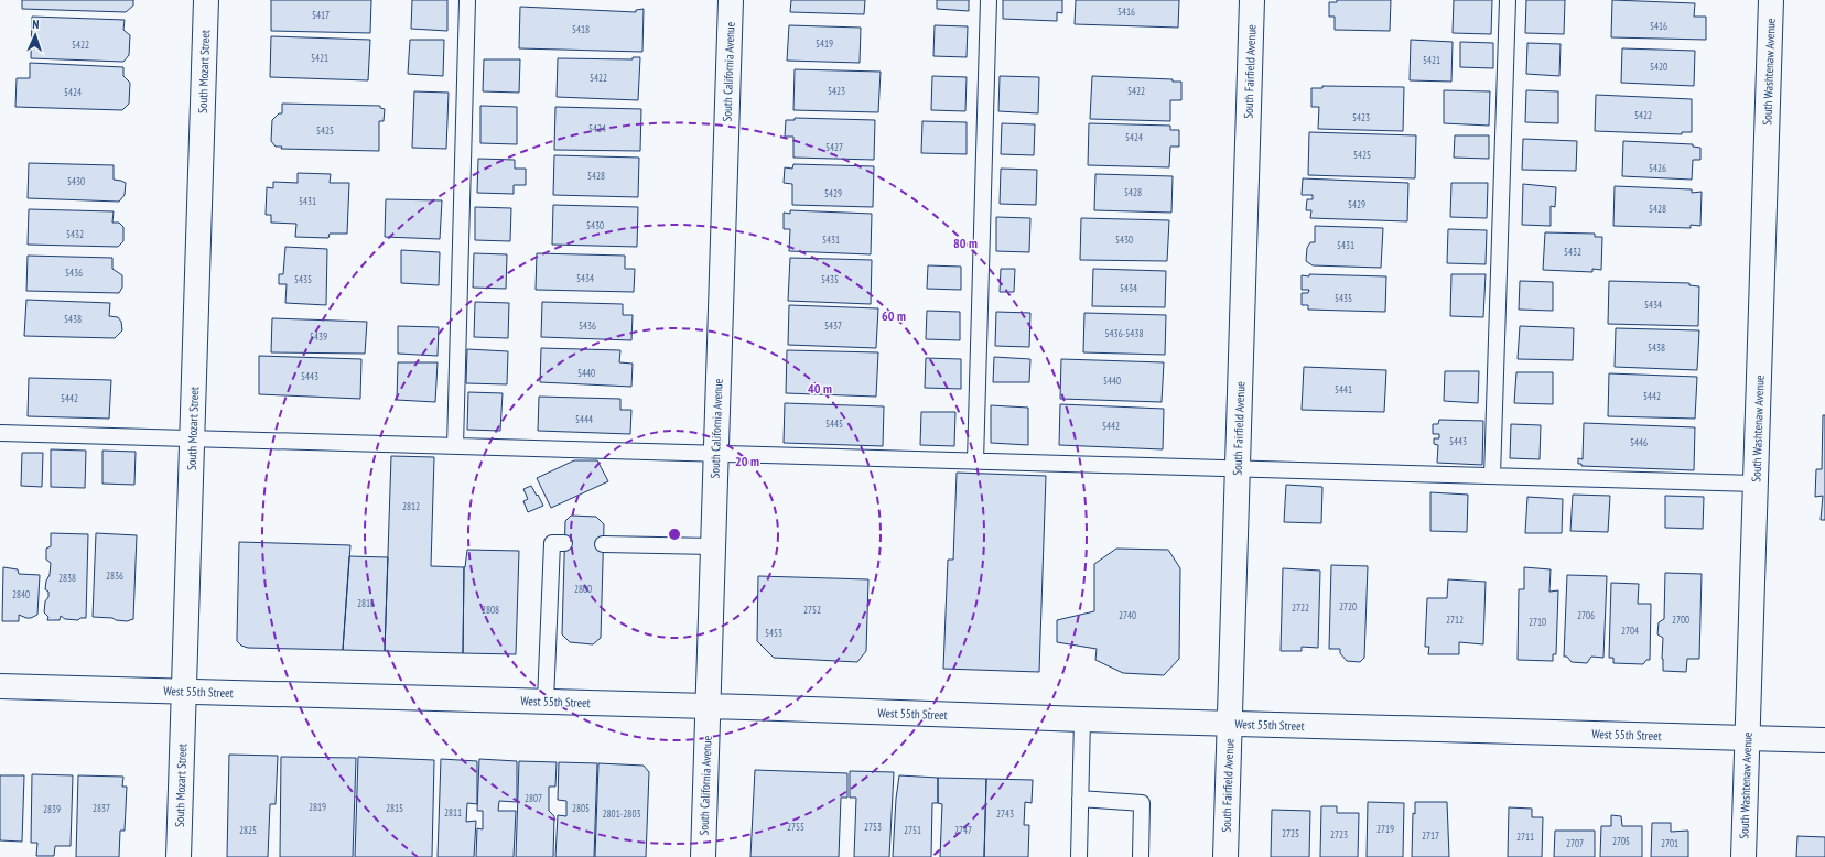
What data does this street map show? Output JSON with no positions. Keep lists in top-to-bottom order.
{
  "streets": {
    "street": [
      "South Mozart Street",
      "South California Avenue",
      "South Fairfield Avenue",
      "South Washtenaw Avenue",
      "West 55th Street"
    ]
  },
  "crossings": [
    ["South Mozart Street", "West 55th Street"],
    ["South California Avenue", "West 55th Street"],
    ["South Fairfield Avenue", "West 55th Street"],
    ["South Washtenaw Avenue", "West 55th Street"]
  ],
  "house_numbers": [
    "5416",
    "5417",
    "5416",
    "5418",
    "5419",
    "5422",
    "5421",
    "5421",
    "5420",
    "5422",
    "5423",
    "5422",
    "5424",
    "5422",
    "5423",
    "5424",
    "5425",
    "5424",
    "5427",
    "5425",
    "5426",
    "5428",
    "5430",
    "5428",
    "5429",
    "5431",
    "5429",
    "5428",
    "5430",
    "5432",
    "5431",
    "5430",
    "5431",
    "5432",
    "5436",
    "5434",
    "5435",
    "5435",
    "5434",
    "5435",
    "5434",
    "5438",
    "5436",
    "5437",
    "5436-5438",
    "5439",
    "5438",
    "5440",
    "5443",
    "5440",
    "5441",
    "5442",
    "5442",
    "5444",
    "5445",
    "5442",
    "5443",
    "5446",
    "2812",
    "2836",
    "2838",
    "2800",
    "2840",
    "2816",
    "2720",
    "2722",
    "2808",
    "2752",
    "2740",
    "2706",
    "2712",
    "2700",
    "2710",
    "2704",
    "5453",
    "2807",
    "2819",
    "2837",
    "2815",
    "2805",
    "2839",
    "2811",
    "2801-2803",
    "2743",
    "2755",
    "2753",
    "2719",
    "2825",
    "2751",
    "2747",
    "2725",
    "2723",
    "2717",
    "2711",
    "2705",
    "2707",
    "2701"
  ],
  "north": "top",
  "rings": [
    "80 m",
    "60 m",
    "40 m",
    "20 m"
  ]
}
